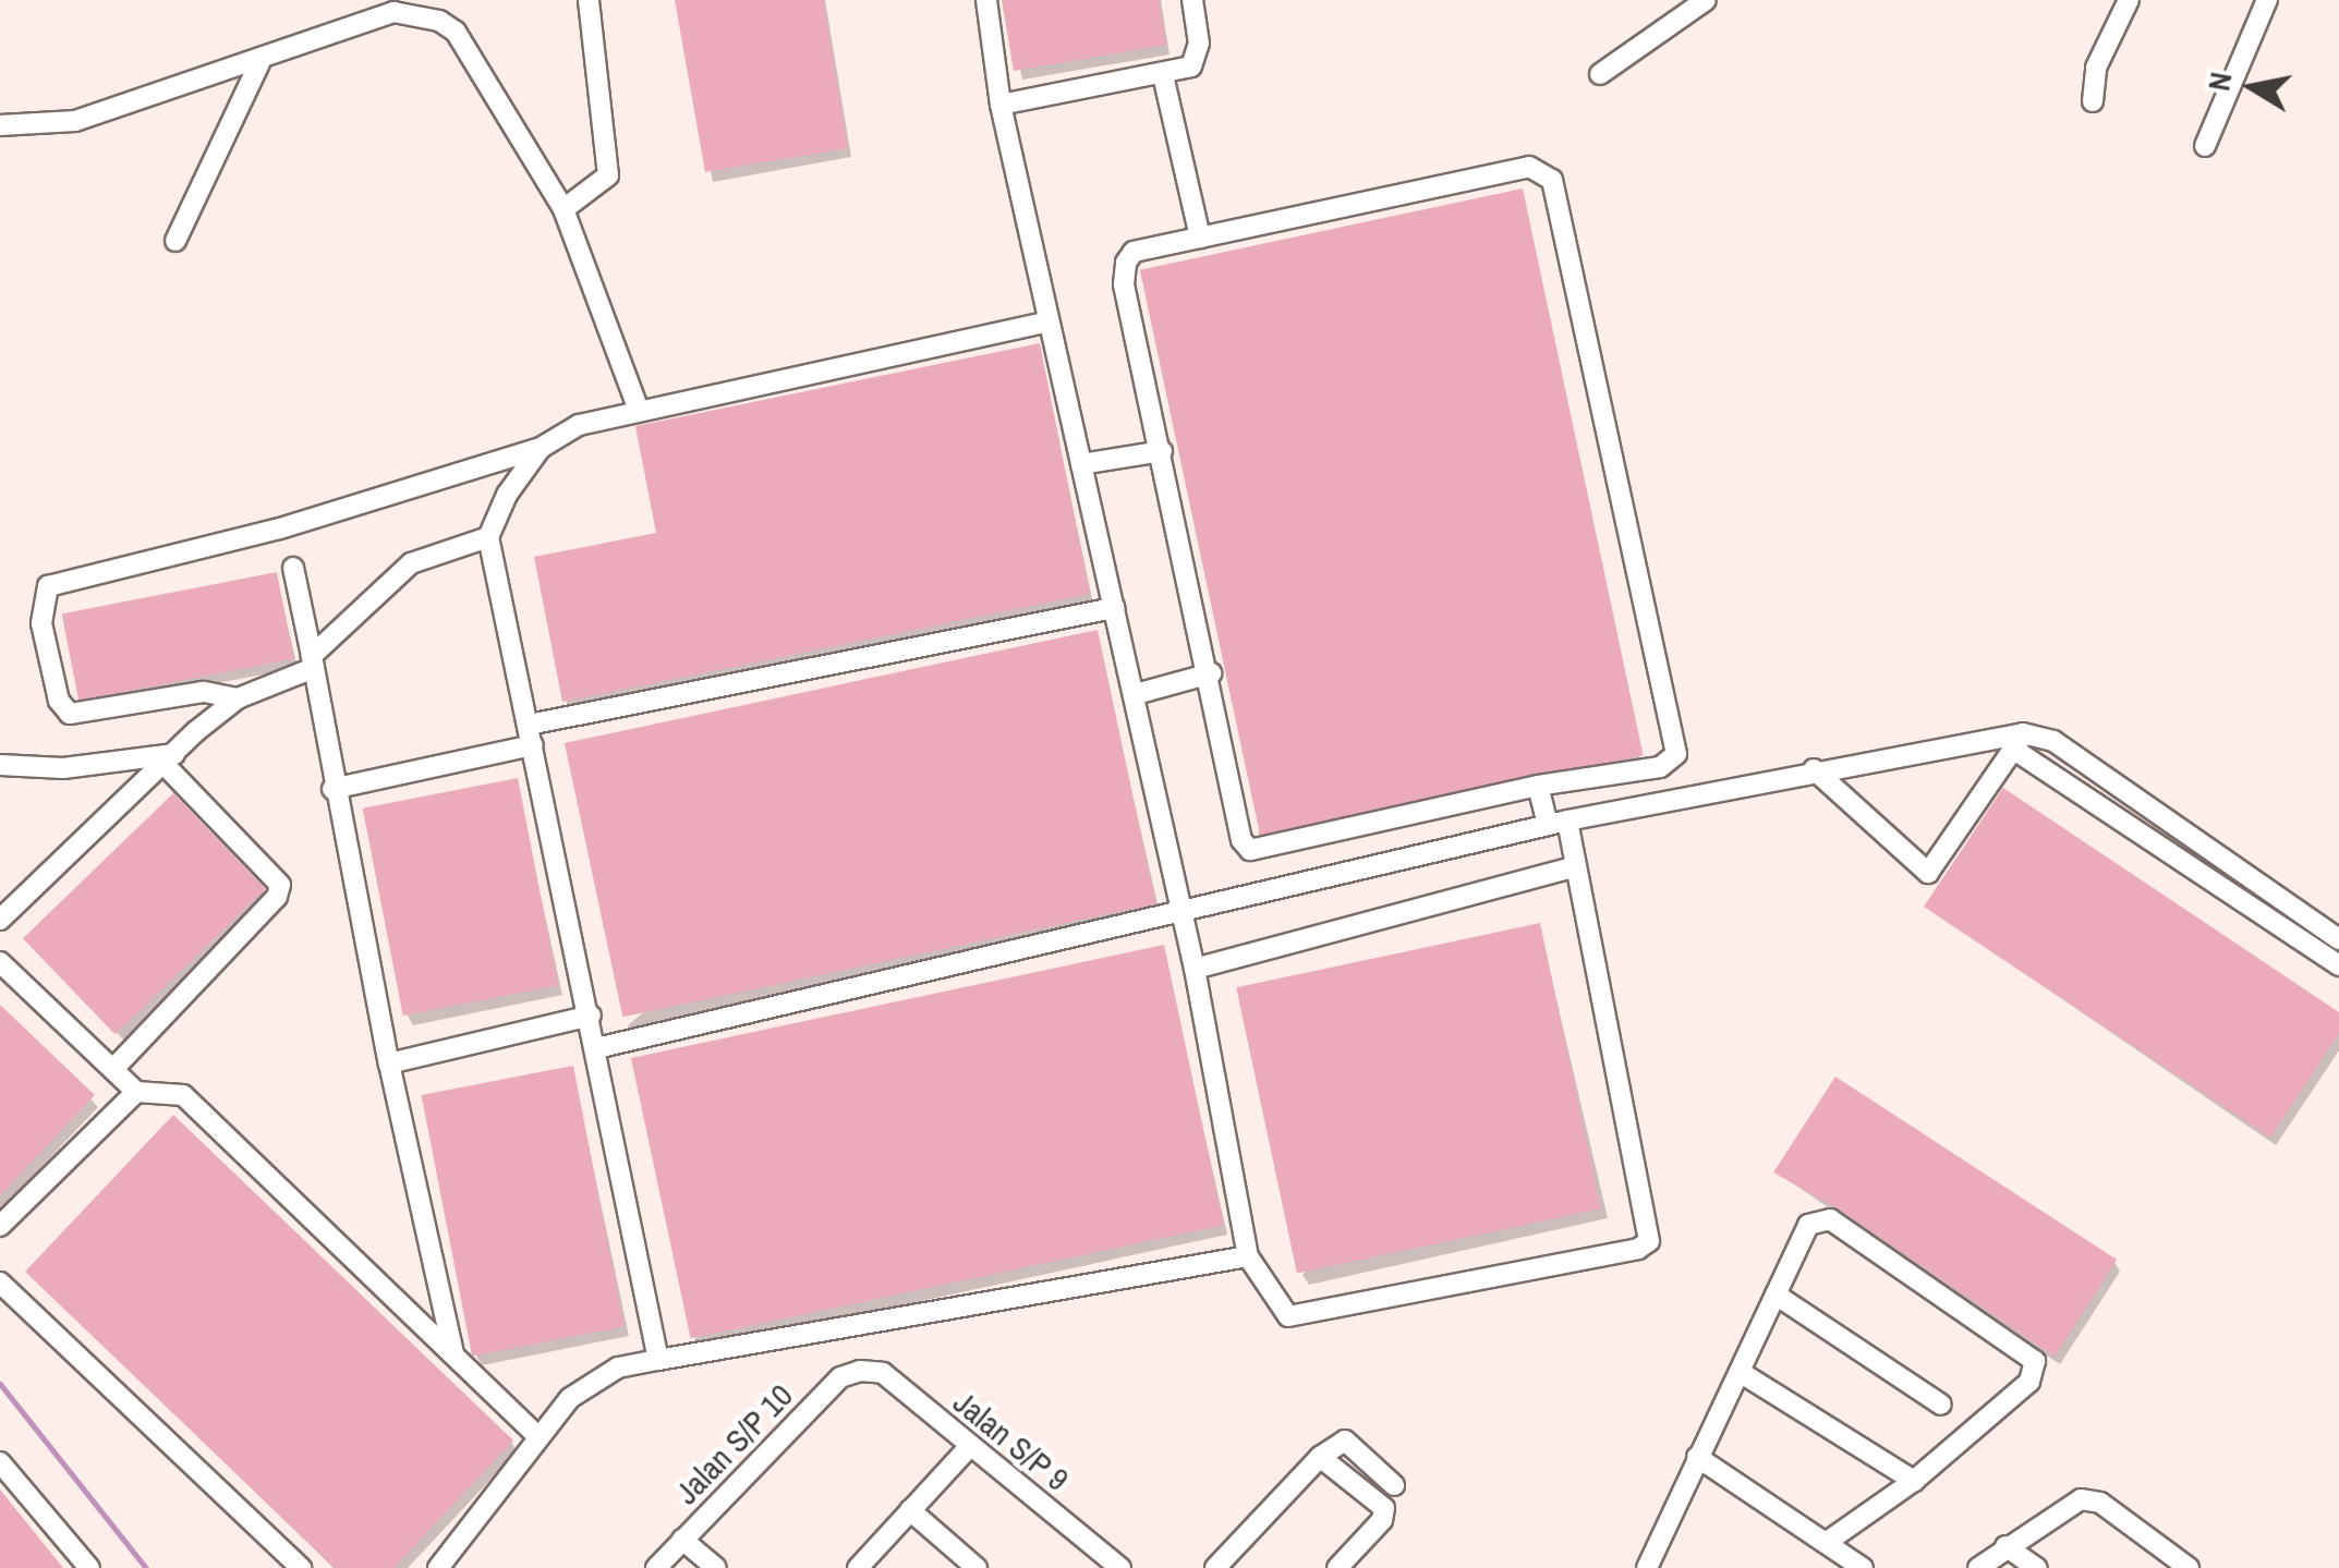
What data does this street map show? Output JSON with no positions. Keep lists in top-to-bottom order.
{
  "streets": {
    "street": ["Jalan S/P 9", "Jalan S/P 10"]
  },
  "crossings": [
    ["Jalan S/P 9", "Jalan S/P 10"]
  ],
  "north": "left"
}
